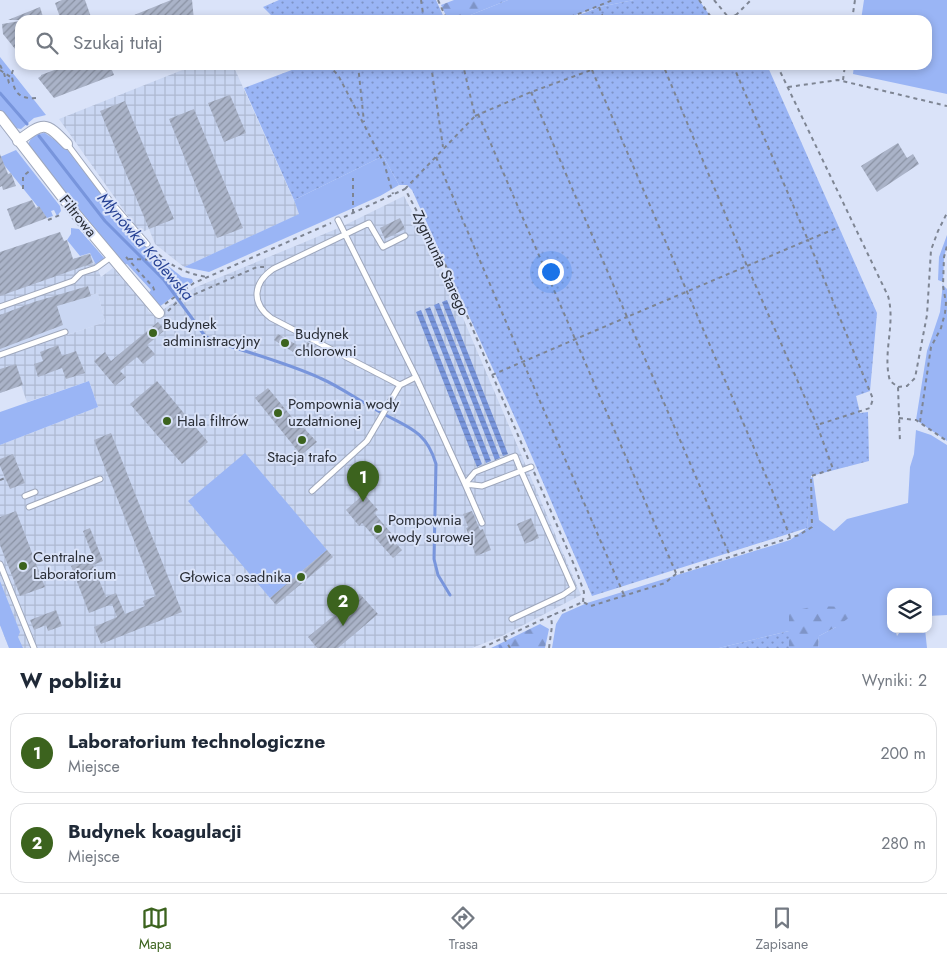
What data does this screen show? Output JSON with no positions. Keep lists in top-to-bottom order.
{
  "streets": {
    "street": ["Filtrowa"],
    "path": ["Zygmunta Starego"]
  },
  "water": ["Młynówka Królewska"],
  "places": [
    "Budynek administracyjny",
    "Budynek chlorowni",
    "Pompownia wody uzdatnionej",
    "Hala filtrów",
    "Stacja trafo",
    "Pompownia wody surowej",
    "Centralne Laboratorium",
    "Głowica osadnika"
  ],
  "page": {
    "search": "Szukaj tutaj",
    "pins": ["1", "2"],
    "heading": ["W pobliżu", "Wyniki: 2"],
    "list": [
      {
        "mark": "1",
        "name": "Laboratorium technologiczne",
        "note": "Miejsce",
        "value": "200 m"
      },
      {
        "mark": "2",
        "name": "Budynek koagulacji",
        "note": "Miejsce",
        "value": "280 m"
      }
    ],
    "nav": ["Mapa", "Trasa", "Zapisane"]
  }
}
